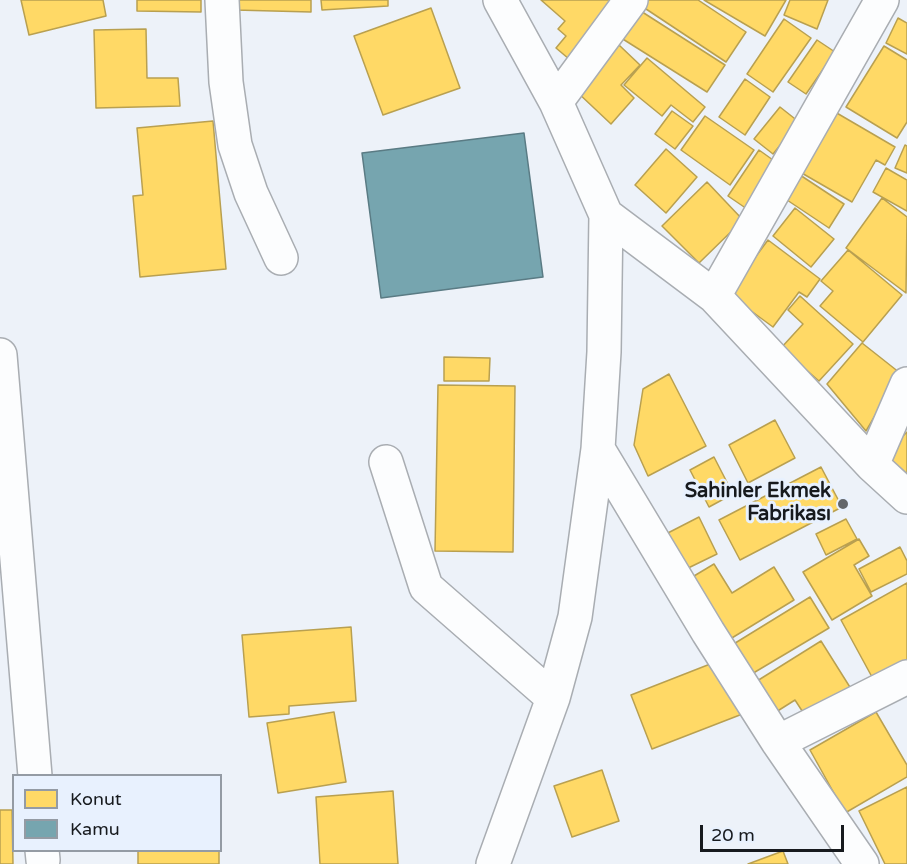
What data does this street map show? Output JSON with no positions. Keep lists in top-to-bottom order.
{
  "places": ["Sahinler Ekmek Fabrikası"],
  "legend": ["Konut", "Kamu"],
  "scale_bar": "20 m"
}
